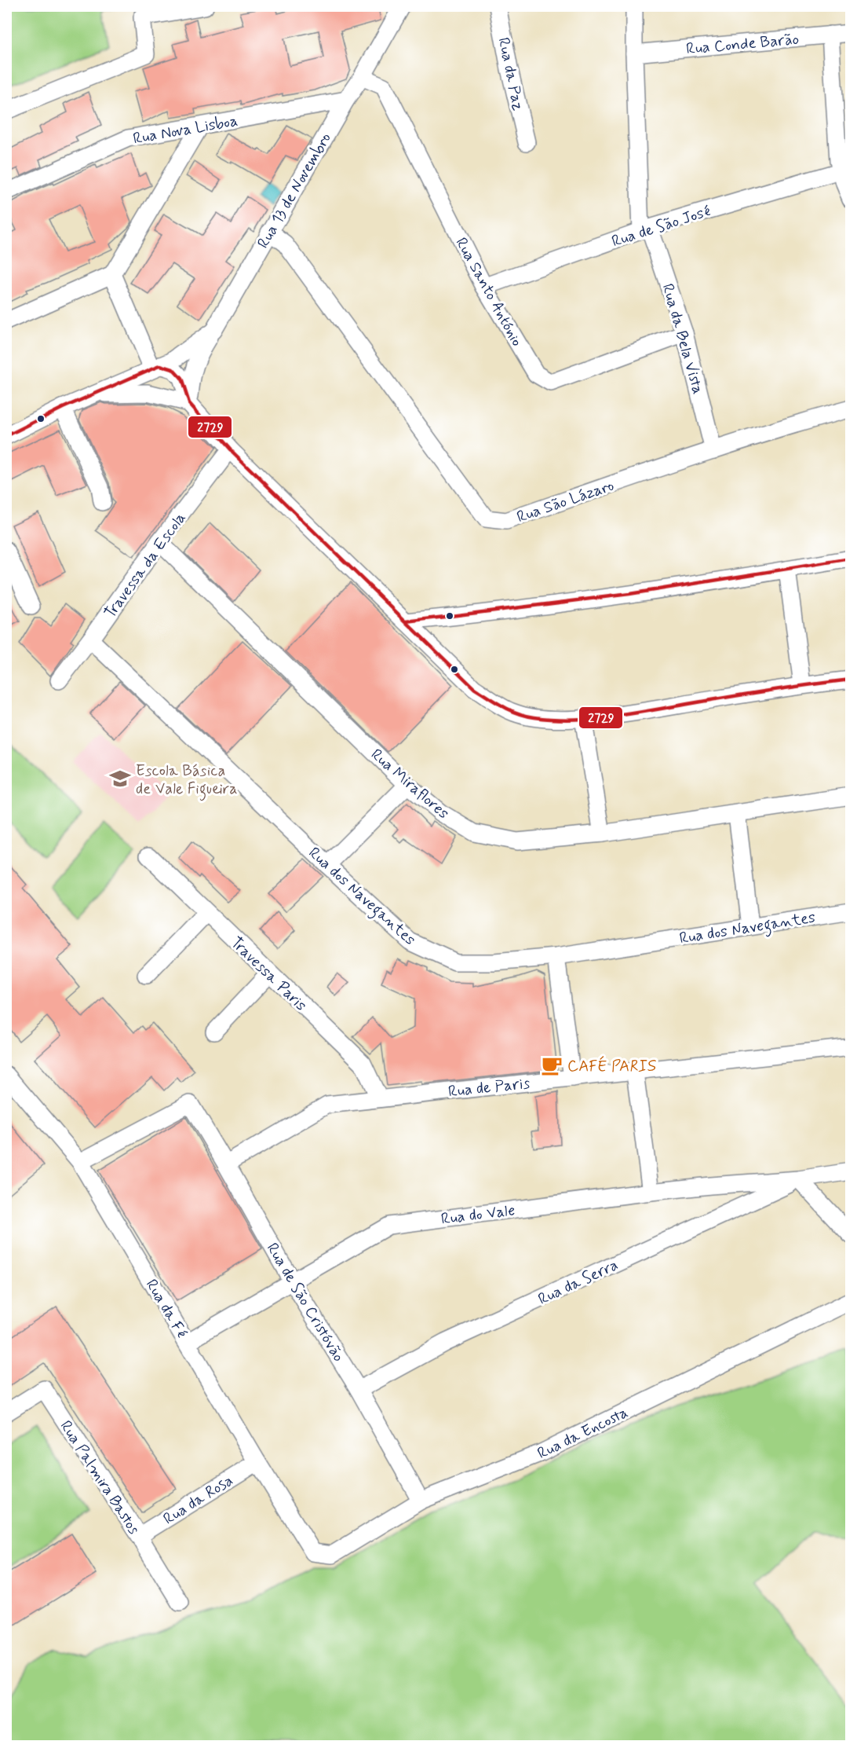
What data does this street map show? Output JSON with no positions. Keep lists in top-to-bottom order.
{
  "streets": {
    "street": [
      "Rua Conde Barão",
      "Rua da Paz",
      "Rua Nova Lisboa",
      "Rua 13 de Novembro",
      "Rua de São José",
      "Rua Santo António",
      "Rua da Bela Vista",
      "Rua São Lázaro",
      "Travessa da Escola",
      "Rua Miraflores",
      "Rua dos Navegantes",
      "Travessa Paris",
      "Rua de Paris",
      "Rua do Vale",
      "Rua da Serra",
      "Rua de São Cristóvão",
      "Rua da Fé",
      "Rua da Encosta",
      "Rua Palmira Bastos",
      "Rua da Rosa"
    ]
  },
  "crossings": [
    ["Rua Conde Barão", "Rua da Bela Vista"],
    ["Rua Nova Lisboa", "Rua 13 de Novembro"],
    ["Rua 13 de Novembro", "Rua Santo António"],
    ["Rua 13 de Novembro", "Rua São Lázaro"],
    ["Rua de São José", "Rua Santo António"],
    ["Rua de São José", "Rua da Bela Vista"],
    ["Rua Santo António", "Rua da Bela Vista"],
    ["Rua da Bela Vista", "Rua São Lázaro"],
    ["Travessa da Escola", "Rua Miraflores"],
    ["Travessa da Escola", "Rua dos Navegantes"],
    ["Travessa Paris", "Rua de Paris"],
    ["Rua de Paris", "Rua de São Cristóvão"],
    ["Rua do Vale", "Rua da Serra"],
    ["Rua do Vale", "Rua de São Cristóvão"],
    ["Rua do Vale", "Rua da Fé"],
    ["Rua da Serra", "Rua de São Cristóvão"],
    ["Rua de São Cristóvão", "Rua da Fé"],
    ["Rua de São Cristóvão", "Rua da Encosta"],
    ["Rua da Fé", "Rua da Encosta"],
    ["Rua da Fé", "Rua da Rosa"],
    ["Rua Palmira Bastos", "Rua da Rosa"]
  ],
  "places": {
    "school or university": ["Escola Básica de Vale Figueira"],
    "cafe": ["CAFÉ PARIS"]
  },
  "lines": ["transit line 2729"]
}
